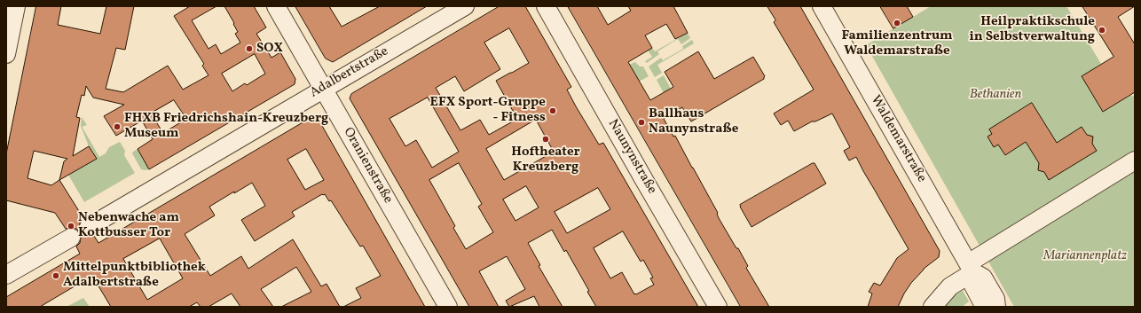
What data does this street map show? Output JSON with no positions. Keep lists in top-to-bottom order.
{
  "streets": {
    "street": [
      "Adalbertstraße",
      "Waldemarstraße",
      "Naunynstraße",
      "Oranienstraße"
    ]
  },
  "crossings": [
    ["Adalbertstraße", "Oranienstraße"]
  ],
  "parks": ["Bethanien", "Mariannenplatz"],
  "places": [
    "Familienzentrum Waldemarstraße",
    "Heilpraktikschule in Selbstverwaltung",
    "SOX",
    "EFX Sport-Gruppe - Fitness",
    "Ballhaus Naunynstraße",
    "FHXB Friedrichshain-Kreuzberg Museum",
    "Hoftheater Kreuzberg",
    "Nebenwache am Kottbusser Tor",
    "Mittelpunktbibliothek Adalbertstraße"
  ]
}
